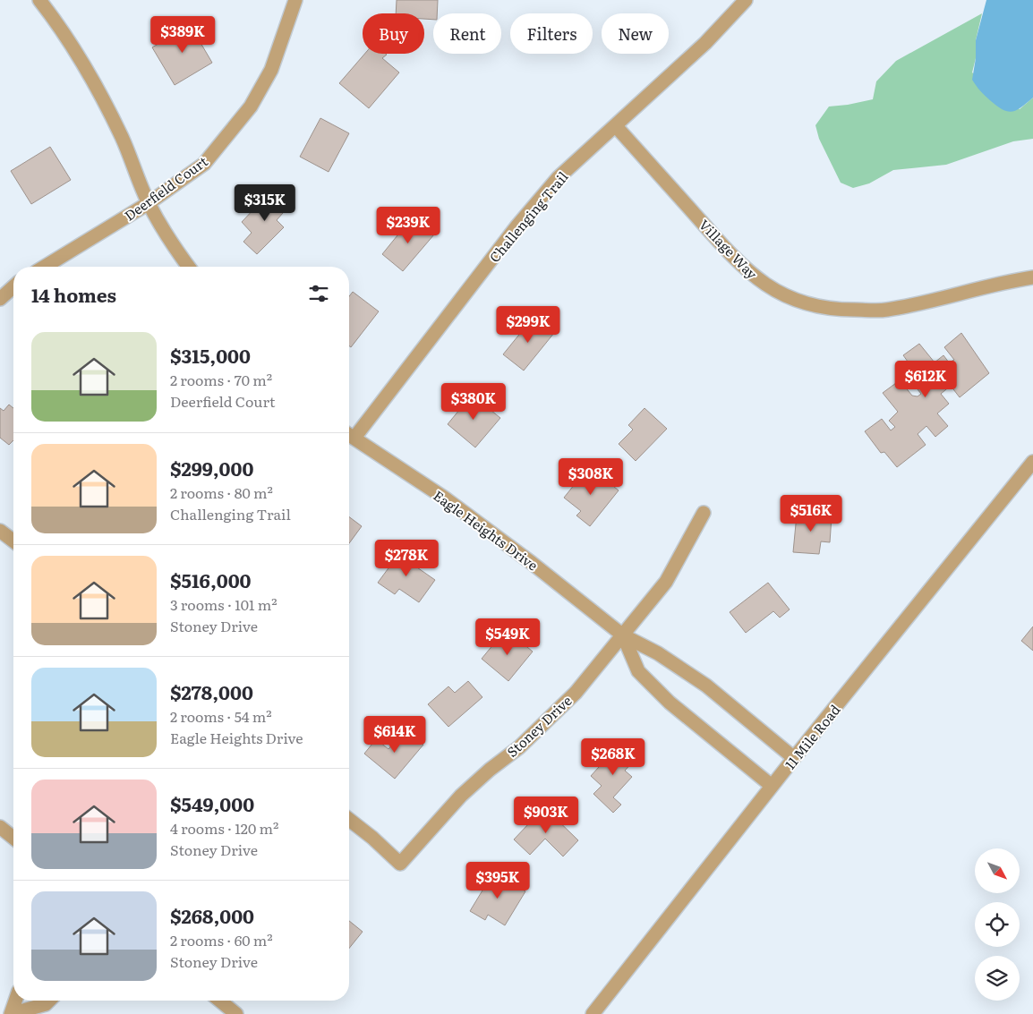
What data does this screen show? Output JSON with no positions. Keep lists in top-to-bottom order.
{
  "streets": {
    "street": [
      "Deerfield Court",
      "Challenging Trail",
      "Village Way",
      "Eagle Heights Drive",
      "Stoney Drive",
      "11 Mile Road"
    ]
  },
  "crossings": [
    ["Challenging Trail", "Village Way"],
    ["Challenging Trail", "Eagle Heights Drive"],
    ["Eagle Heights Drive", "Stoney Drive"],
    ["Eagle Heights Drive", "11 Mile Road"]
  ],
  "north": "bottom right",
  "page": {
    "chip": [
      "Buy",
      "Rent",
      "Filters",
      "New"
    ],
    "price": [
      "$389K",
      "$315K",
      "$239K",
      "$299K",
      "$612K",
      "$380K",
      "$308K",
      "$516K",
      "$278K",
      "$549K",
      "$614K",
      "$268K",
      "$903K",
      "$395K"
    ],
    "heading": "14 homes",
    "list": [
      {
        "name": "$315,000",
        "note": "2 rooms · 70 m² · Deerfield Court"
      },
      {
        "name": "$299,000",
        "note": "2 rooms · 80 m² · Challenging Trail"
      },
      {
        "name": "$516,000",
        "note": "3 rooms · 101 m² · Stoney Drive"
      },
      {
        "name": "$278,000",
        "note": "2 rooms · 54 m² · Eagle Heights Drive"
      },
      {
        "name": "$549,000",
        "note": "4 rooms · 120 m² · Stoney Drive"
      },
      {
        "name": "$268,000",
        "note": "2 rooms · 60 m² · Stoney Drive"
      }
    ]
  }
}
